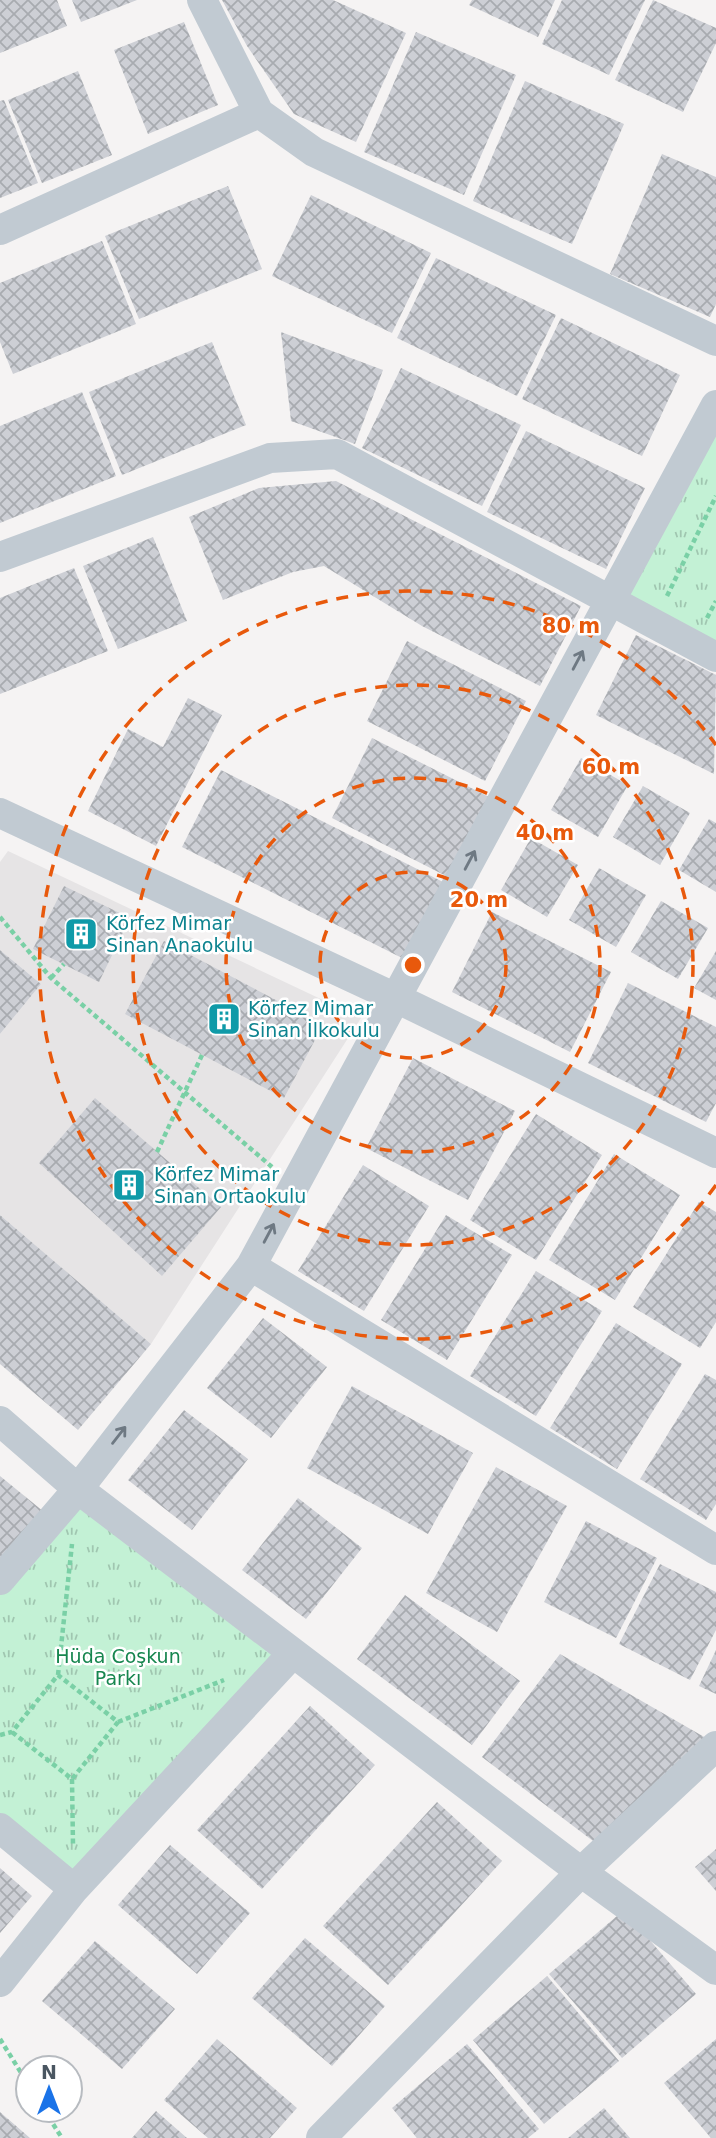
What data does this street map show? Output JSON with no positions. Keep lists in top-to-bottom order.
{
  "parks": ["Hüda Coşkun Parkı"],
  "places": {
    "building": ["Körfez Mimar Sinan Anaokulu", "Körfez Mimar Sinan İlkokulu", "Körfez Mimar Sinan Ortaokulu"]
  },
  "north": "top",
  "rings": [
    "80 m",
    "60 m",
    "40 m",
    "20 m"
  ]
}
